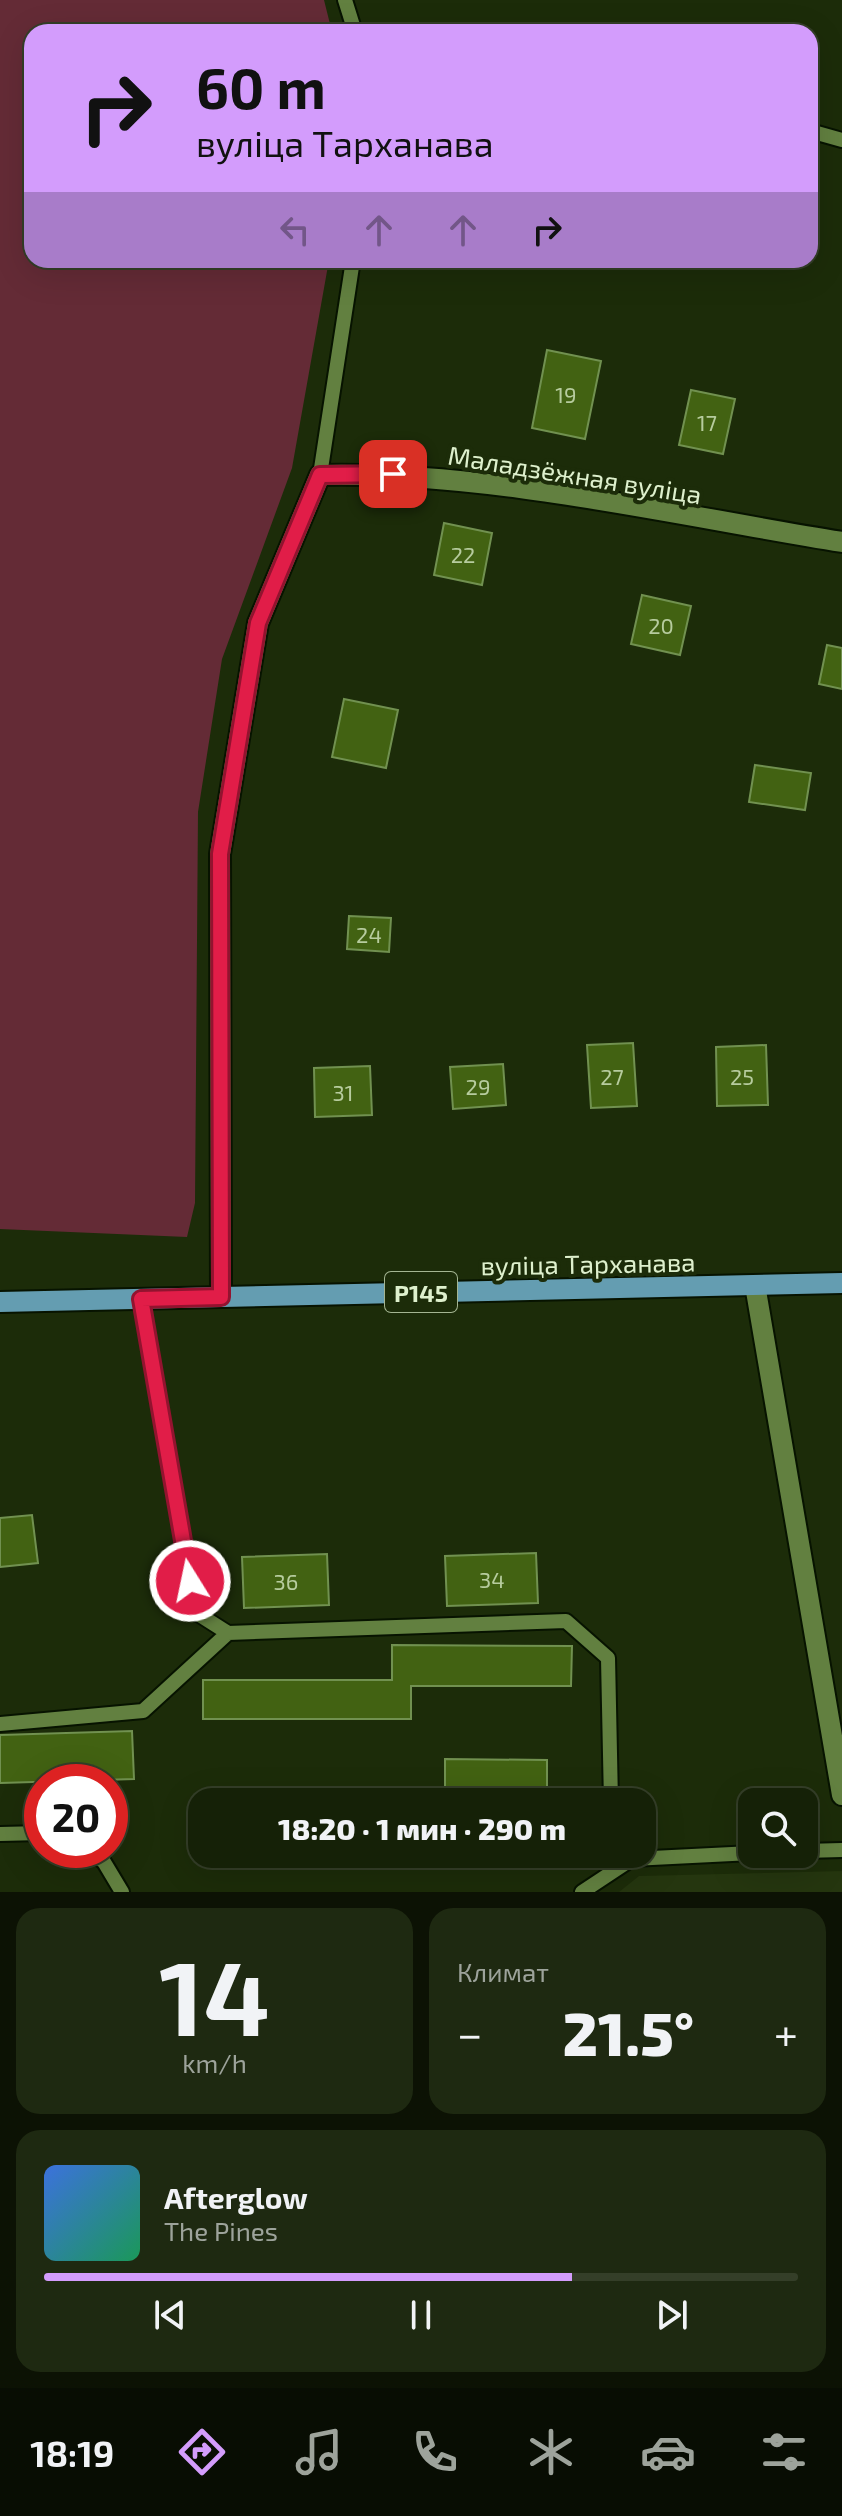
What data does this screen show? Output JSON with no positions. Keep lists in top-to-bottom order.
{
  "streets": {
    "main road": ["вуліца Тарханава", "Р145"],
    "street": ["Маладзёжная вуліца"]
  },
  "house_numbers": [
    "19",
    "17",
    "22",
    "20",
    "24",
    "27",
    "25",
    "29",
    "31",
    "34",
    "36"
  ],
  "page": {
    "turn": ["60 m", "вуліца Тарханава"],
    "limit": "20",
    "trip": "18:20 · 1 мин · 290 m",
    "tile": [
      ["14", "km/h"],
      "Климат"
    ],
    "heat": ["−", "21.5°", "+"],
    "song": ["Afterglow", "The Pines"],
    "tabs": "18:19"
  }
}
